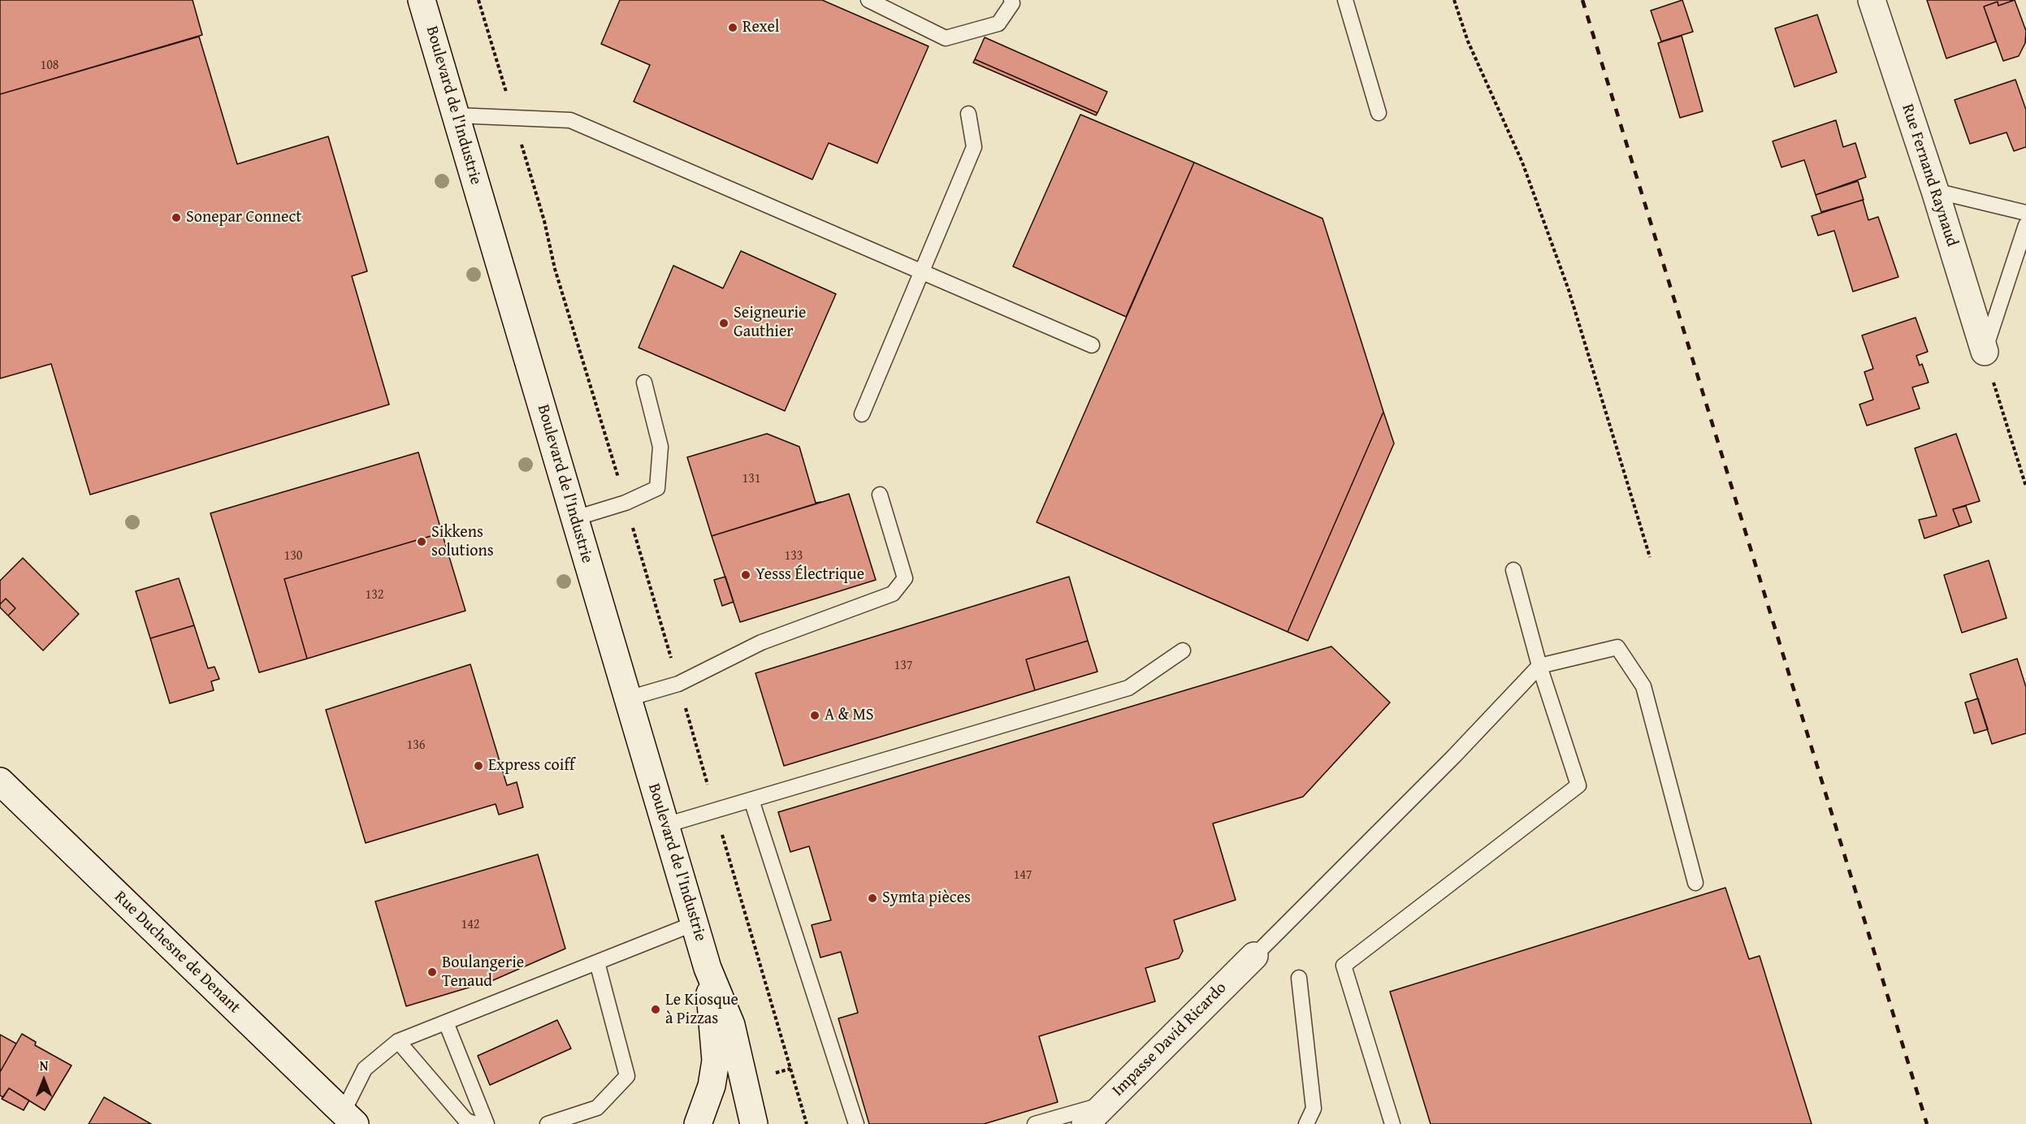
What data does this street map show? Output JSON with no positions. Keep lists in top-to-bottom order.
{
  "streets": {
    "main road": [
      "Boulevard de l'Industrie",
      "Rue Fernand Raynaud",
      "Rue Duchesne de Denant",
      "Impasse David Ricardo"
    ]
  },
  "places": [
    "Rexel",
    "Sonepar Connect",
    "Seigneurie Gauthier",
    "Sikkens solutions",
    "Yesss Électrique",
    "A & MS",
    "Express coiff",
    "Symta pièces",
    "Boulangerie Tenaud",
    "Le Kiosque à Pizzas"
  ],
  "house_numbers": [
    "108",
    "131",
    "130",
    "133",
    "132",
    "137",
    "136",
    "147",
    "142"
  ],
  "north": "top"
}
